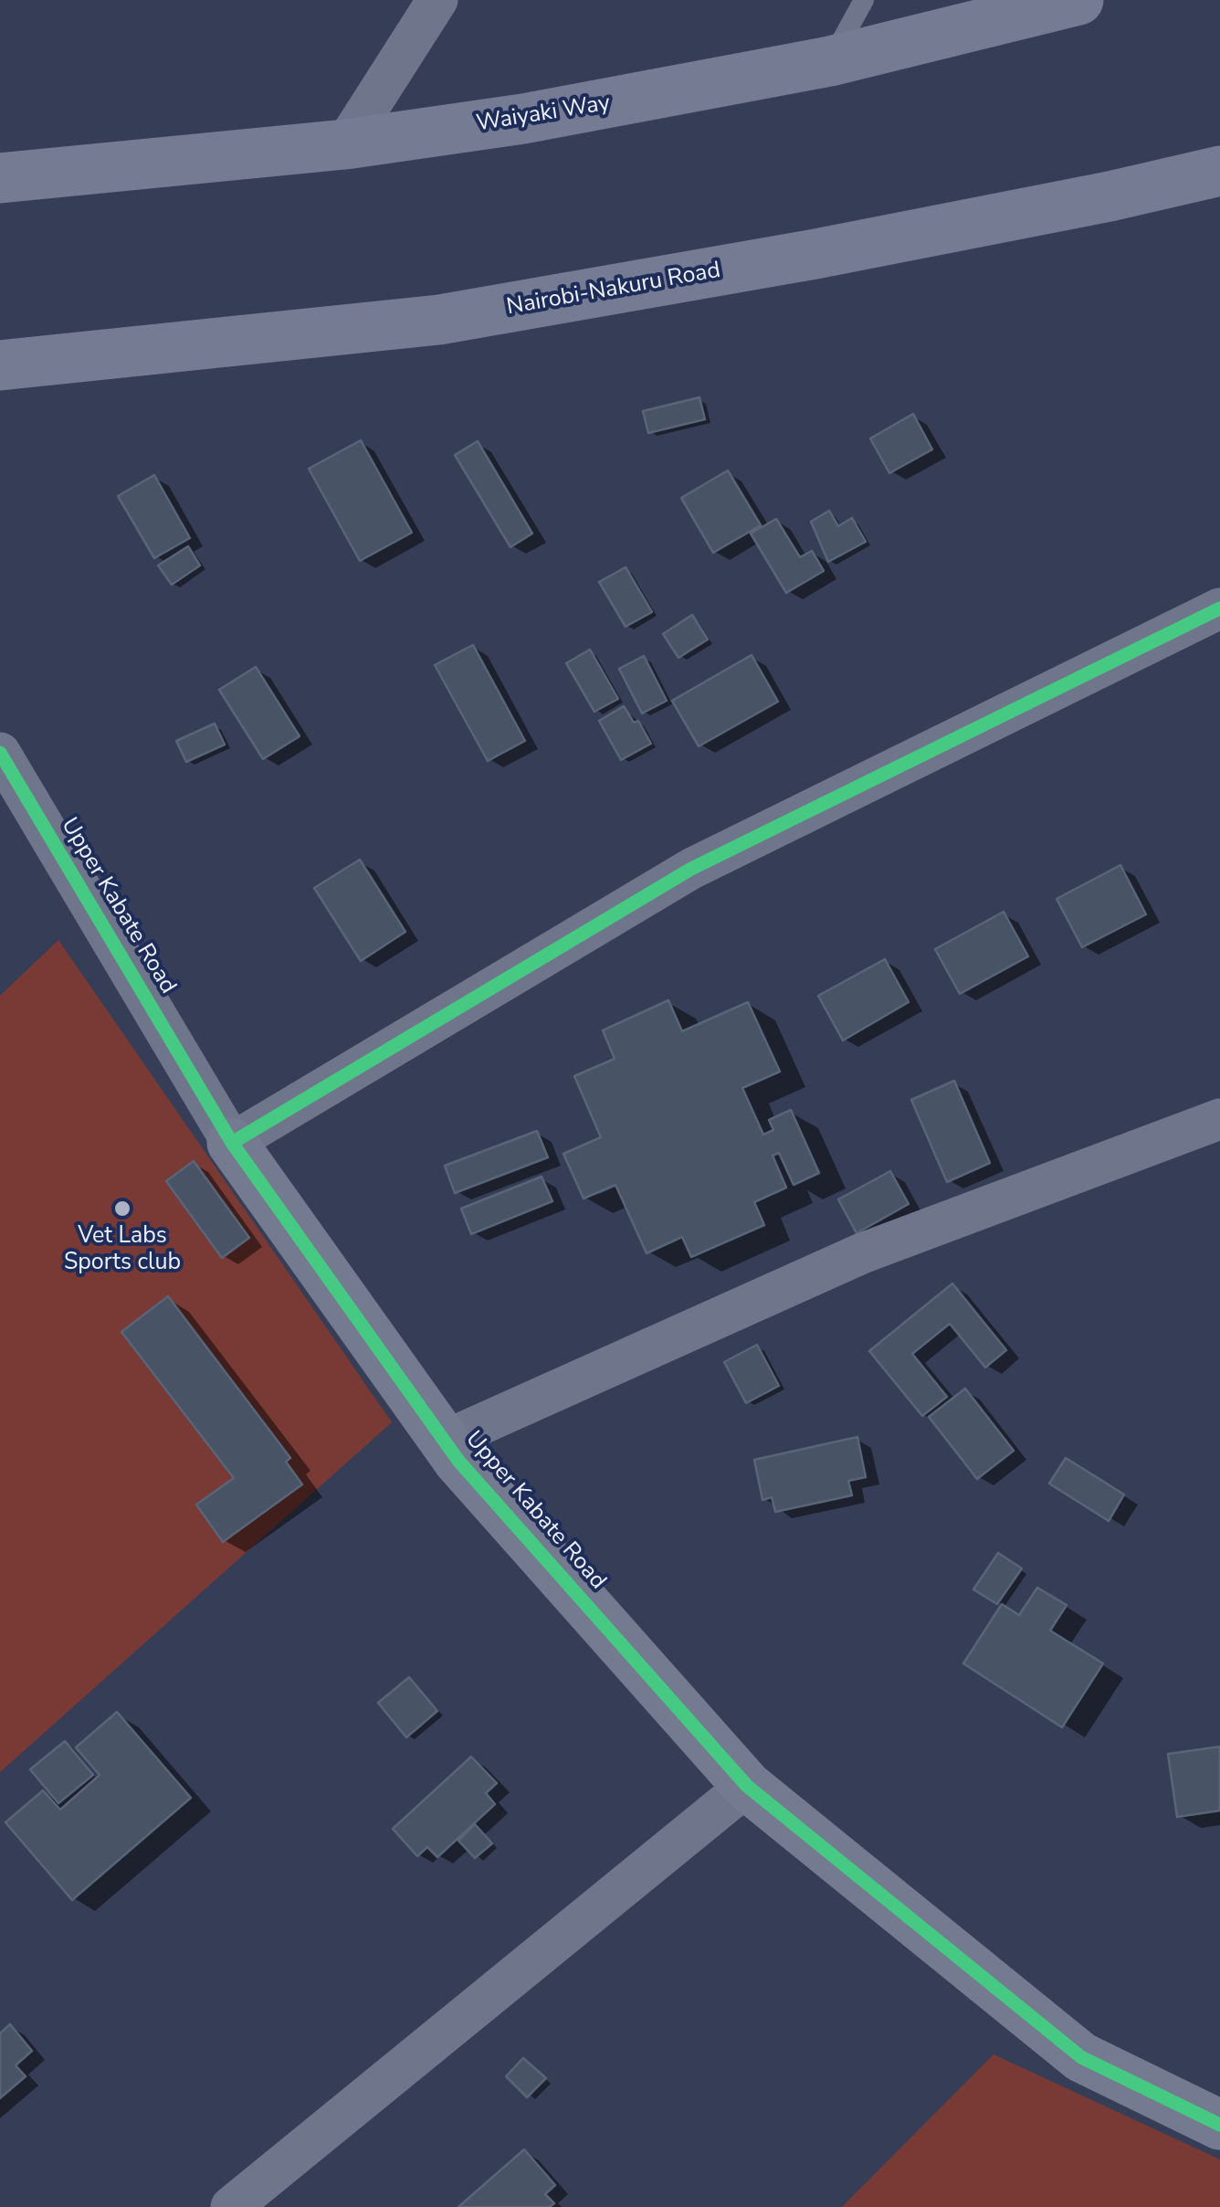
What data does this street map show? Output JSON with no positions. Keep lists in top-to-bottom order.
{
  "streets": {
    "highway": ["Waiyaki Way", "Nairobi-Nakuru Road"],
    "street": ["Upper Kabate Road"]
  },
  "places": ["Vet Labs Sports club"]
}
